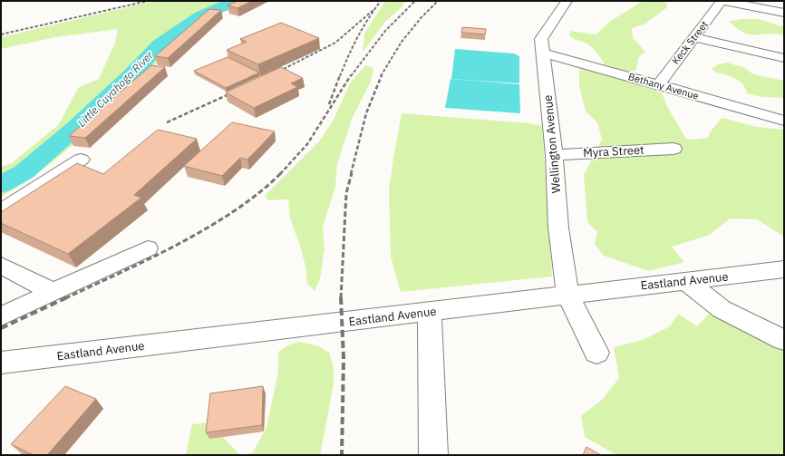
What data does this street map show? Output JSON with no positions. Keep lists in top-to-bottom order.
{
  "streets": {
    "street": [
      "Keck Street",
      "Bethany Avenue",
      "Wellington Avenue",
      "Myra Street",
      "Eastland Avenue"
    ]
  },
  "crossings": [
    ["Keck Street", "Bethany Avenue"],
    ["Bethany Avenue", "Wellington Avenue"],
    ["Wellington Avenue", "Myra Street"],
    ["Wellington Avenue", "Eastland Avenue"]
  ],
  "water": ["Little Cuyahoga River"]
}
